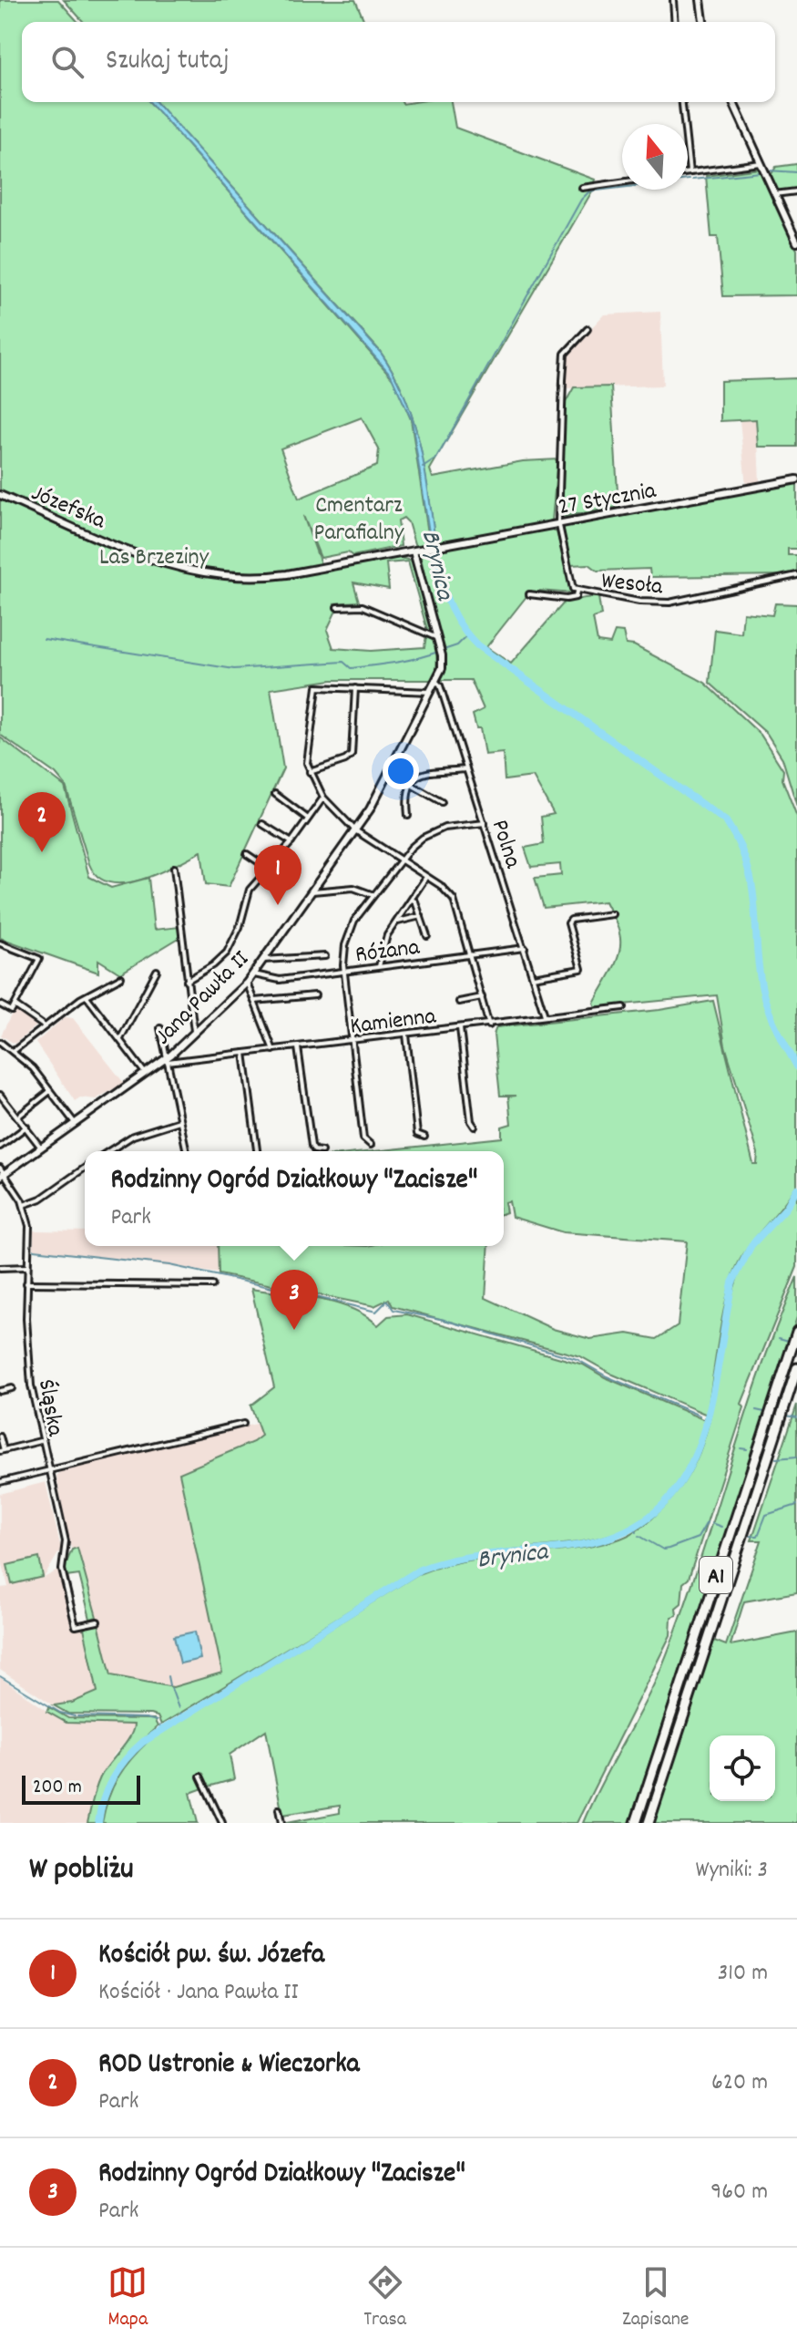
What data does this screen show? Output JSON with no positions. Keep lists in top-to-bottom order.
{
  "streets": {
    "highway": ["A1"],
    "street": [
      "27 Stycznia",
      "Józefska",
      "Wesoła",
      "Polna",
      "Różana",
      "Jana Pawła II",
      "Kamienna",
      "Śląska"
    ]
  },
  "crossings": [
    ["27 Stycznia", "Józefska"],
    ["27 Stycznia", "Wesoła"],
    ["Józefska", "Jana Pawła II"],
    ["Polna", "Różana"],
    ["Polna", "Jana Pawła II"],
    ["Polna", "Kamienna"],
    ["Różana", "Jana Pawła II"],
    ["Jana Pawła II", "Kamienna"],
    ["Jana Pawła II", "Śląska"]
  ],
  "water": ["Brynica"],
  "parks": ["Cmentarz Parafialny", "Las Brzeziny"],
  "scale_bar": "200 m",
  "north": "top",
  "page": {
    "search": "Szukaj tutaj",
    "pins": ["2", "1", "3"],
    "popup": ["Rodzinny Ogród Działkowy \"Zacisze\"", "Park"],
    "scale": "200 m",
    "heading": ["W pobliżu", "Wyniki: 3"],
    "list": [
      {
        "mark": "1",
        "name": "Kościół pw. św. Józefa",
        "note": "Kościół · Jana Pawła II",
        "value": "310 m"
      },
      {
        "mark": "2",
        "name": "ROD Ustronie & Wieczorka",
        "note": "Park",
        "value": "620 m"
      },
      {
        "mark": "3",
        "name": "Rodzinny Ogród Działkowy \"Zacisze\"",
        "note": "Park",
        "value": "960 m"
      }
    ],
    "nav": ["Mapa", "Trasa", "Zapisane"]
  }
}
